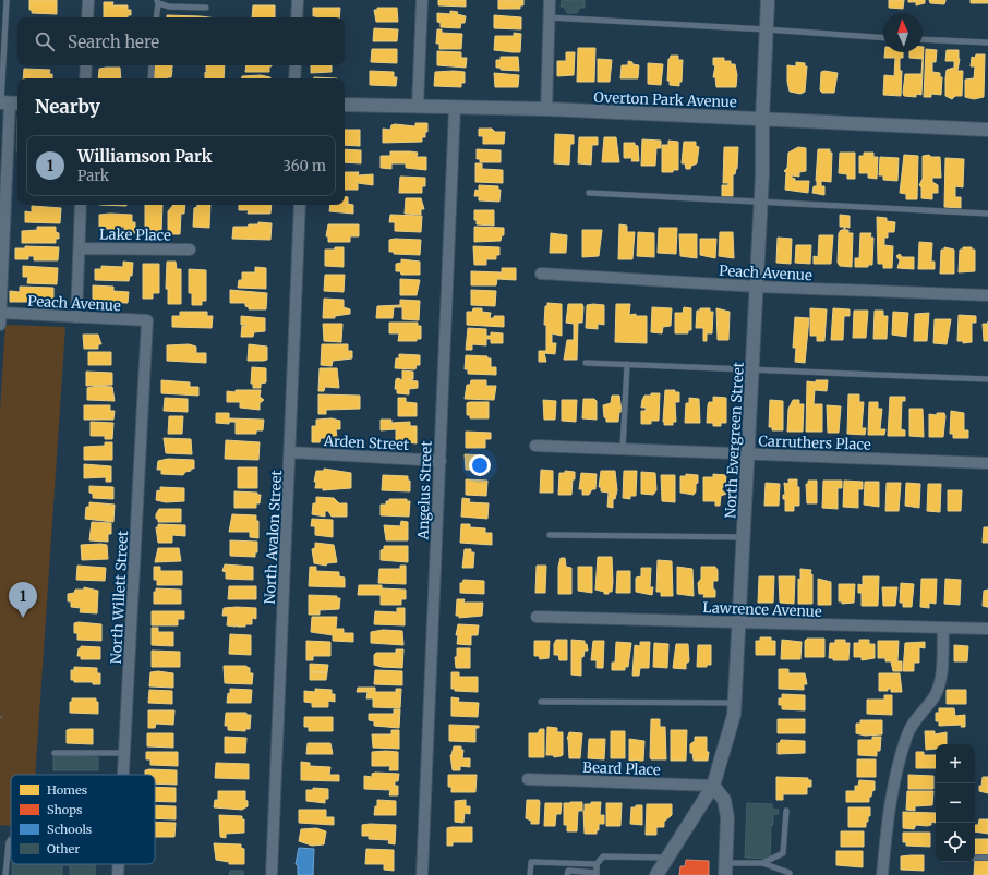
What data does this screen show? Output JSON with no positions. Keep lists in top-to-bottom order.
{
  "streets": {
    "street": [
      "Overton Park Avenue",
      "Lake Place",
      "Peach Avenue",
      "North Evergreen Street",
      "Arden Street",
      "Carruthers Place",
      "Angelus Street",
      "North Avalon Street",
      "North Willett Street",
      "Lawrence Avenue",
      "Beard Place"
    ]
  },
  "crossings": [
    ["Overton Park Avenue", "North Evergreen Street"],
    ["Overton Park Avenue", "Angelus Street"],
    ["Peach Avenue", "North Evergreen Street"],
    ["Peach Avenue", "North Willett Street"],
    ["North Evergreen Street", "Carruthers Place"],
    ["North Evergreen Street", "Lawrence Avenue"],
    ["North Evergreen Street", "Beard Place"],
    ["Arden Street", "Angelus Street"],
    ["Arden Street", "North Avalon Street"]
  ],
  "legend": [
    "Homes",
    "Shops",
    "Schools",
    "Other"
  ],
  "north": "top",
  "page": {
    "search": "Search here",
    "heading": "Nearby",
    "list": [
      {
        "mark": "1",
        "name": "Williamson Park",
        "note": "Park",
        "value": "360 m"
      }
    ],
    "pins": "1",
    "map_buttons": ["+", "−"]
  }
}
